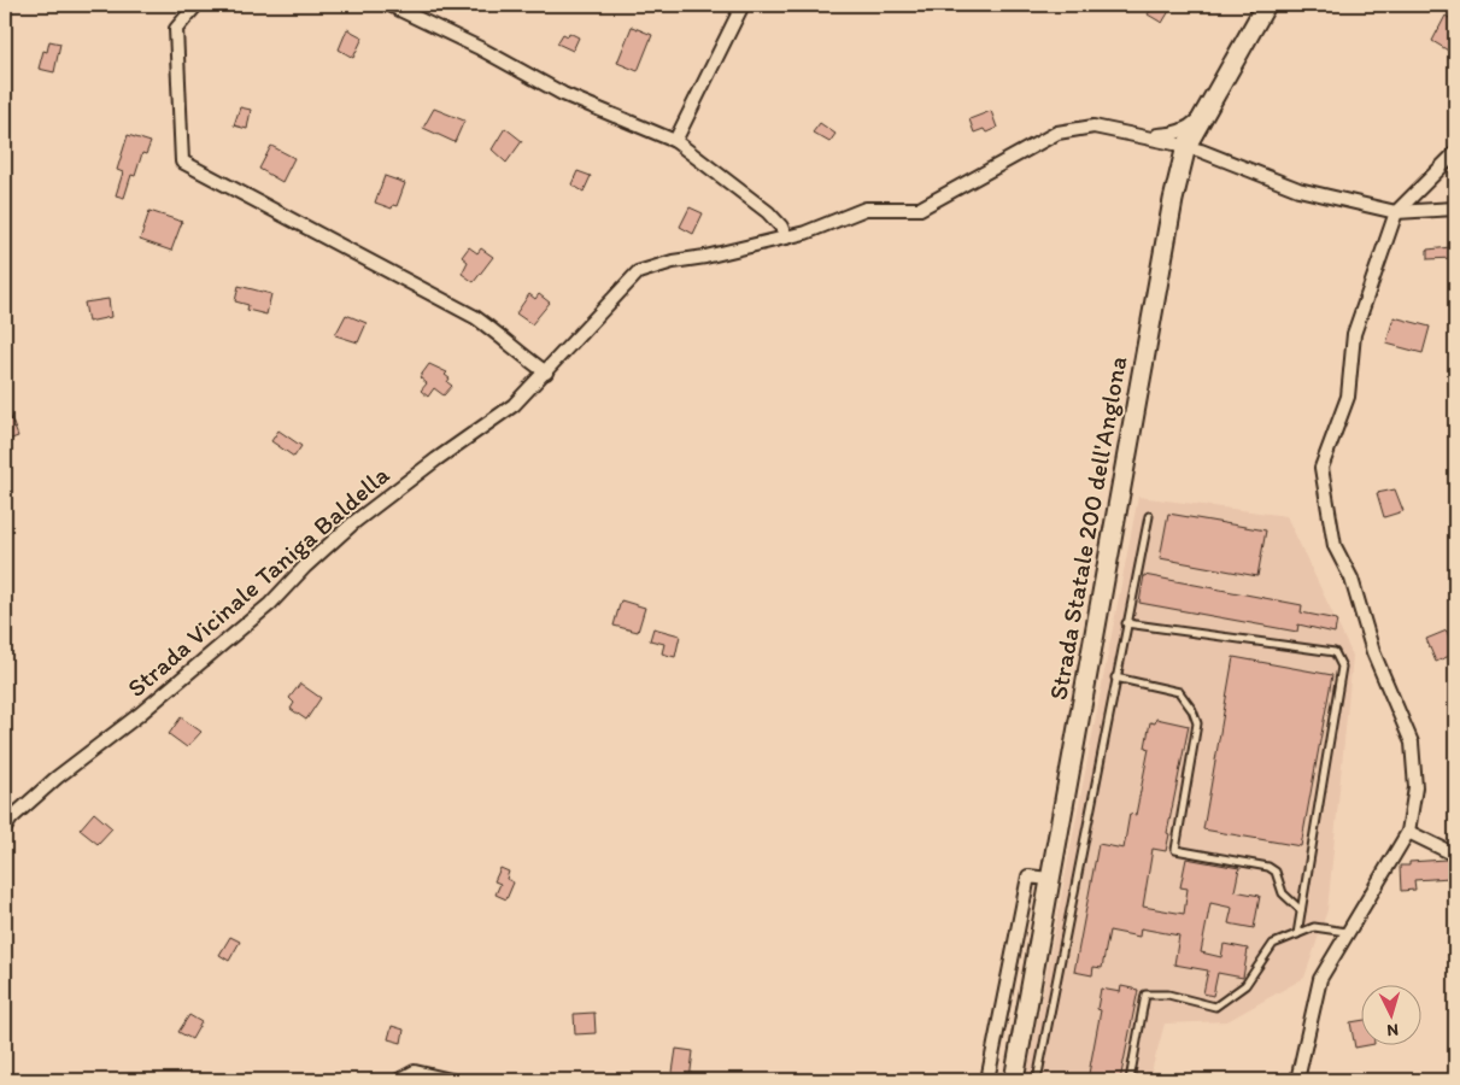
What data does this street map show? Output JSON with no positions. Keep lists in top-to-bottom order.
{
  "streets": {
    "main road": ["Strada Statale 200 dell'Anglona"],
    "street": ["Strada Vicinale Taniga Baldella"]
  },
  "crossings": [
    ["Strada Statale 200 dell'Anglona", "Strada Vicinale Taniga Baldella"]
  ],
  "north": "bottom"
}
